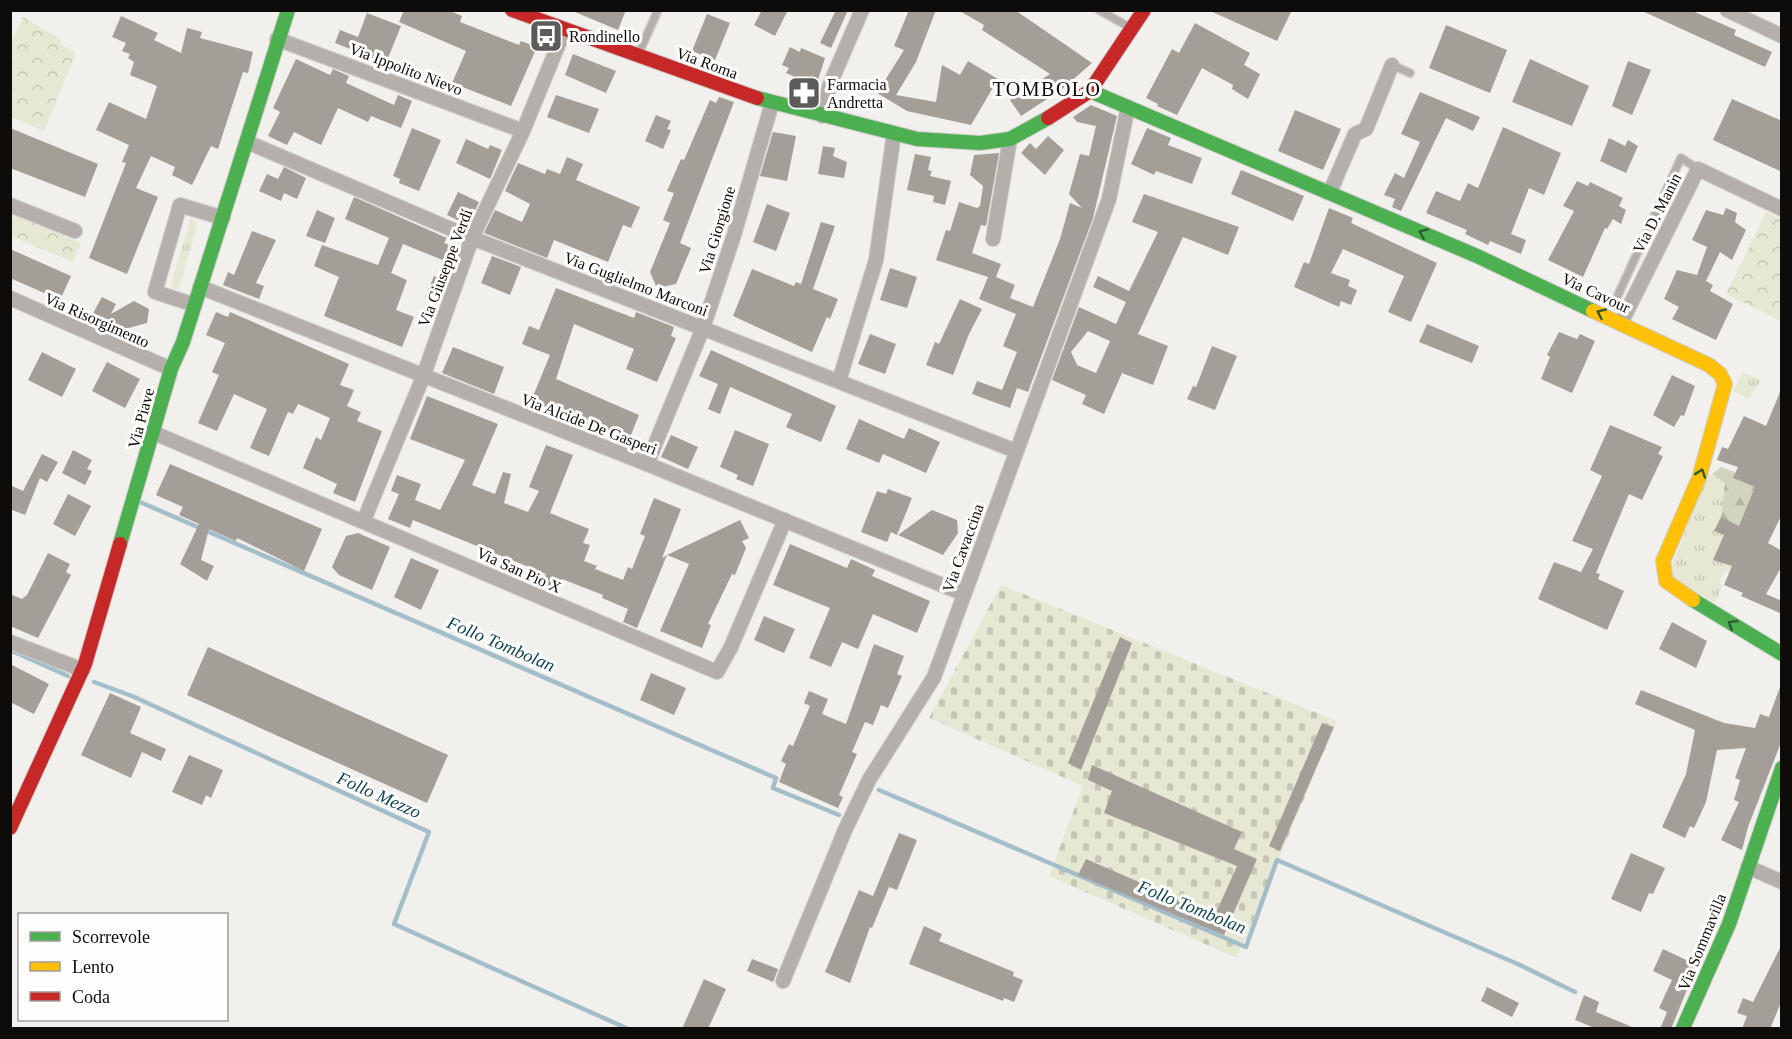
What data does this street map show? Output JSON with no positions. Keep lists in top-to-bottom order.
{
  "streets": {
    "main road": [
      "Via Roma",
      "Via Cavour",
      "Via Piave",
      "Via Sommavilla"
    ],
    "street": [
      "Via Ippolito Nievo",
      "Via D. Manin",
      "Via Giorgione",
      "Via Giuseppe Verdi",
      "Via Guglielmo Marconi",
      "Via Risorgimento",
      "Via Alcide De Gasperi",
      "Via Cavaccina",
      "Via San Pio X"
    ]
  },
  "crossings": [
    ["Via Roma", "Via Giorgione"],
    ["Via Roma", "Via Giuseppe Verdi"],
    ["Via Ippolito Nievo", "Via Giuseppe Verdi"],
    ["Via Ippolito Nievo", "Via Piave"],
    ["Via D. Manin", "Via Cavour"],
    ["Via Giorgione", "Via Guglielmo Marconi"],
    ["Via Giorgione", "Via Alcide De Gasperi"],
    ["Via Giuseppe Verdi", "Via Guglielmo Marconi"],
    ["Via Giuseppe Verdi", "Via Alcide De Gasperi"],
    ["Via Giuseppe Verdi", "Via San Pio X"],
    ["Via Guglielmo Marconi", "Via Piave"],
    ["Via Guglielmo Marconi", "Via Cavaccina"],
    ["Via Cavour", "Via Cavaccina"],
    ["Via Risorgimento", "Via Piave"],
    ["Via Piave", "Via Alcide De Gasperi"],
    ["Via Piave", "Via San Pio X"],
    ["Via Alcide De Gasperi", "Via Cavaccina"],
    ["Via Alcide De Gasperi", "Via San Pio X"]
  ],
  "one_way": ["Via Cavour"],
  "districts": ["TOMBOLO"],
  "water": ["Follo Tombolan", "Follo Mezzo"],
  "places": {
    "bus stop": ["Rondinello"],
    "pharmacy": ["Farmacia Andretta"]
  },
  "legend": ["Scorrevole", "Lento", "Coda"]
}
